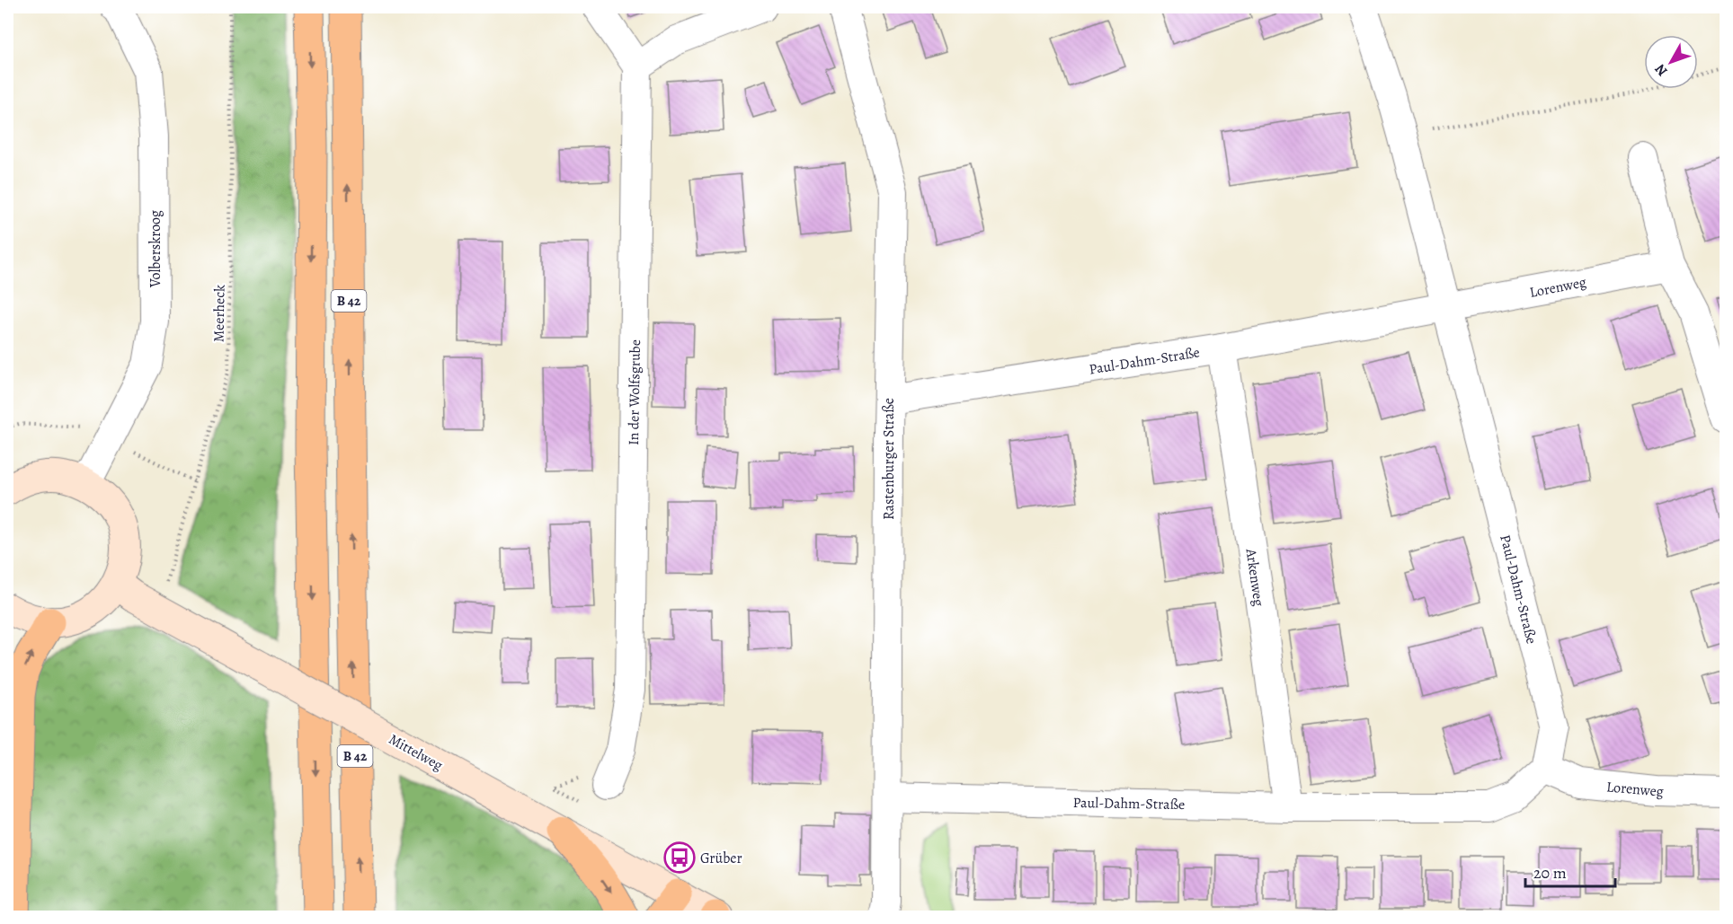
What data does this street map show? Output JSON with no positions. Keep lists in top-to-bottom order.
{
  "streets": {
    "highway": ["B 42"],
    "main road": ["Mittelweg"],
    "street": [
      "Volberskroog",
      "Lorenweg",
      "Paul-Dahm-Straße",
      "In der Wolfsgrube",
      "Rastenburger Straße",
      "Arkenweg"
    ],
    "path": ["Meerheck"]
  },
  "crossings": [
    ["Lorenweg", "Paul-Dahm-Straße"],
    ["Meerheck", "Mittelweg"],
    ["Paul-Dahm-Straße", "Rastenburger Straße"],
    ["Paul-Dahm-Straße", "Arkenweg"]
  ],
  "places": {
    "bus stop": ["Grüber"]
  },
  "scale_bar": "20 m",
  "north": "bottom left"
}
